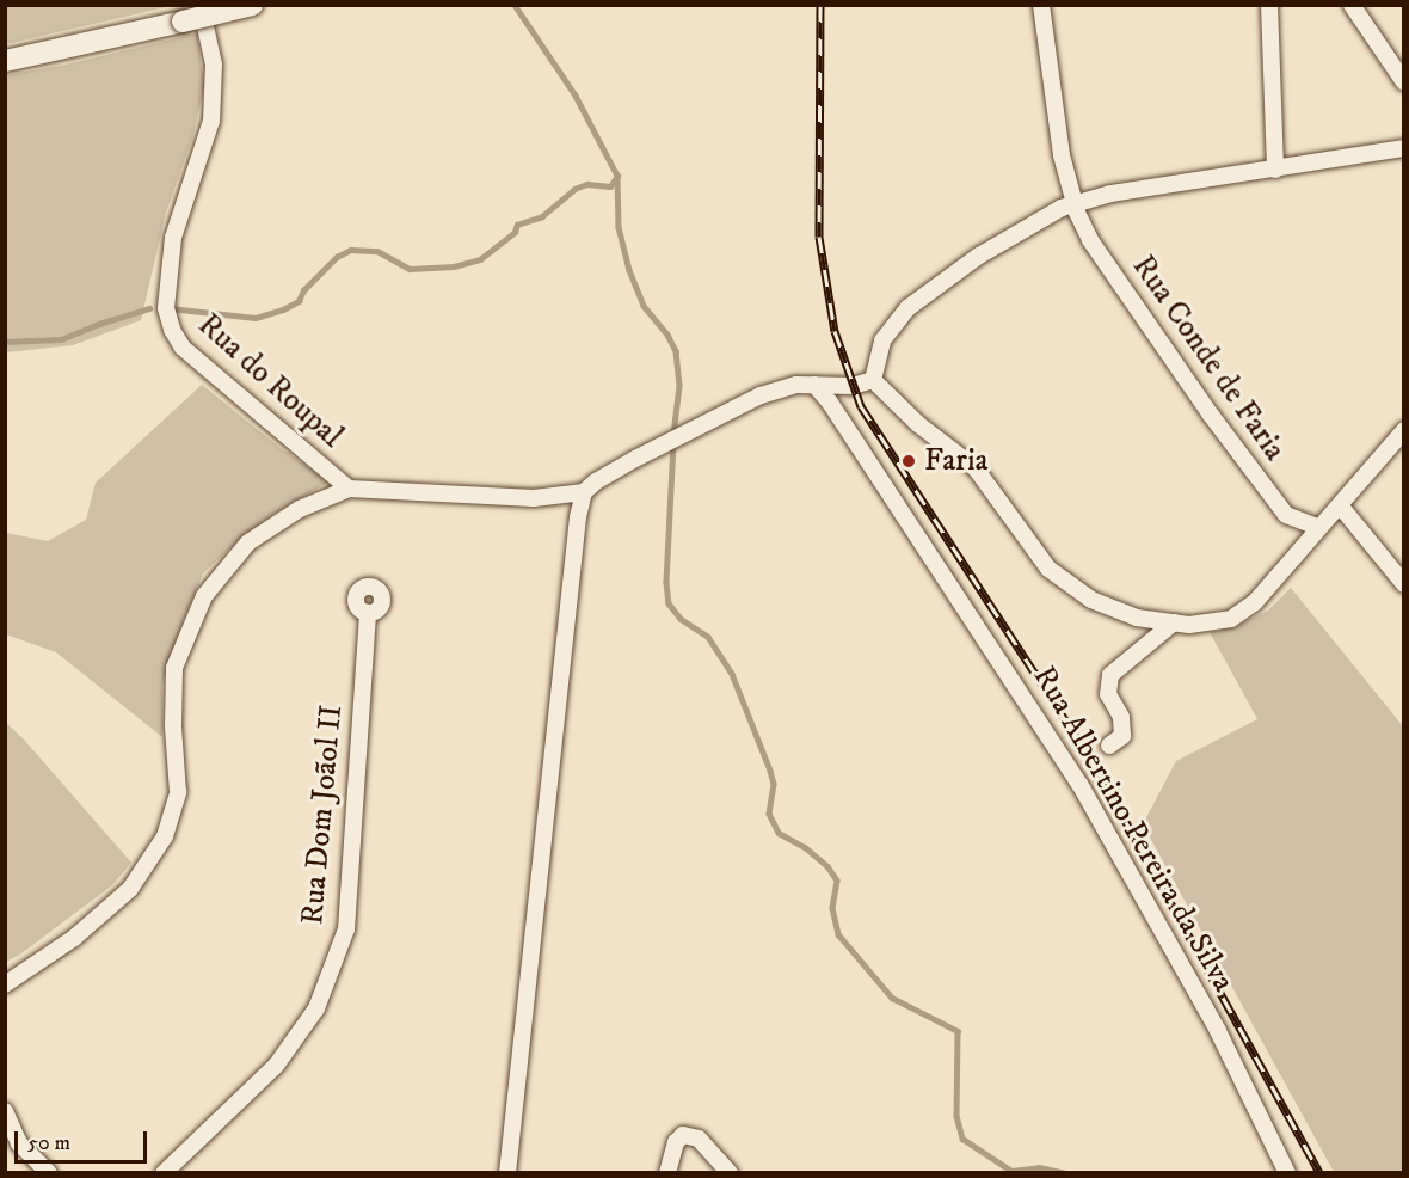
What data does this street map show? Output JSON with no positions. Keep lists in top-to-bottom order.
{
  "streets": {
    "street": [
      "Rua Conde de Faria",
      "Rua do Roupal",
      "Rua Dom Joãol II",
      "Rua Albertino Pereira da Silva"
    ]
  },
  "places": ["Faria"],
  "scale_bar": "50 m"
}
